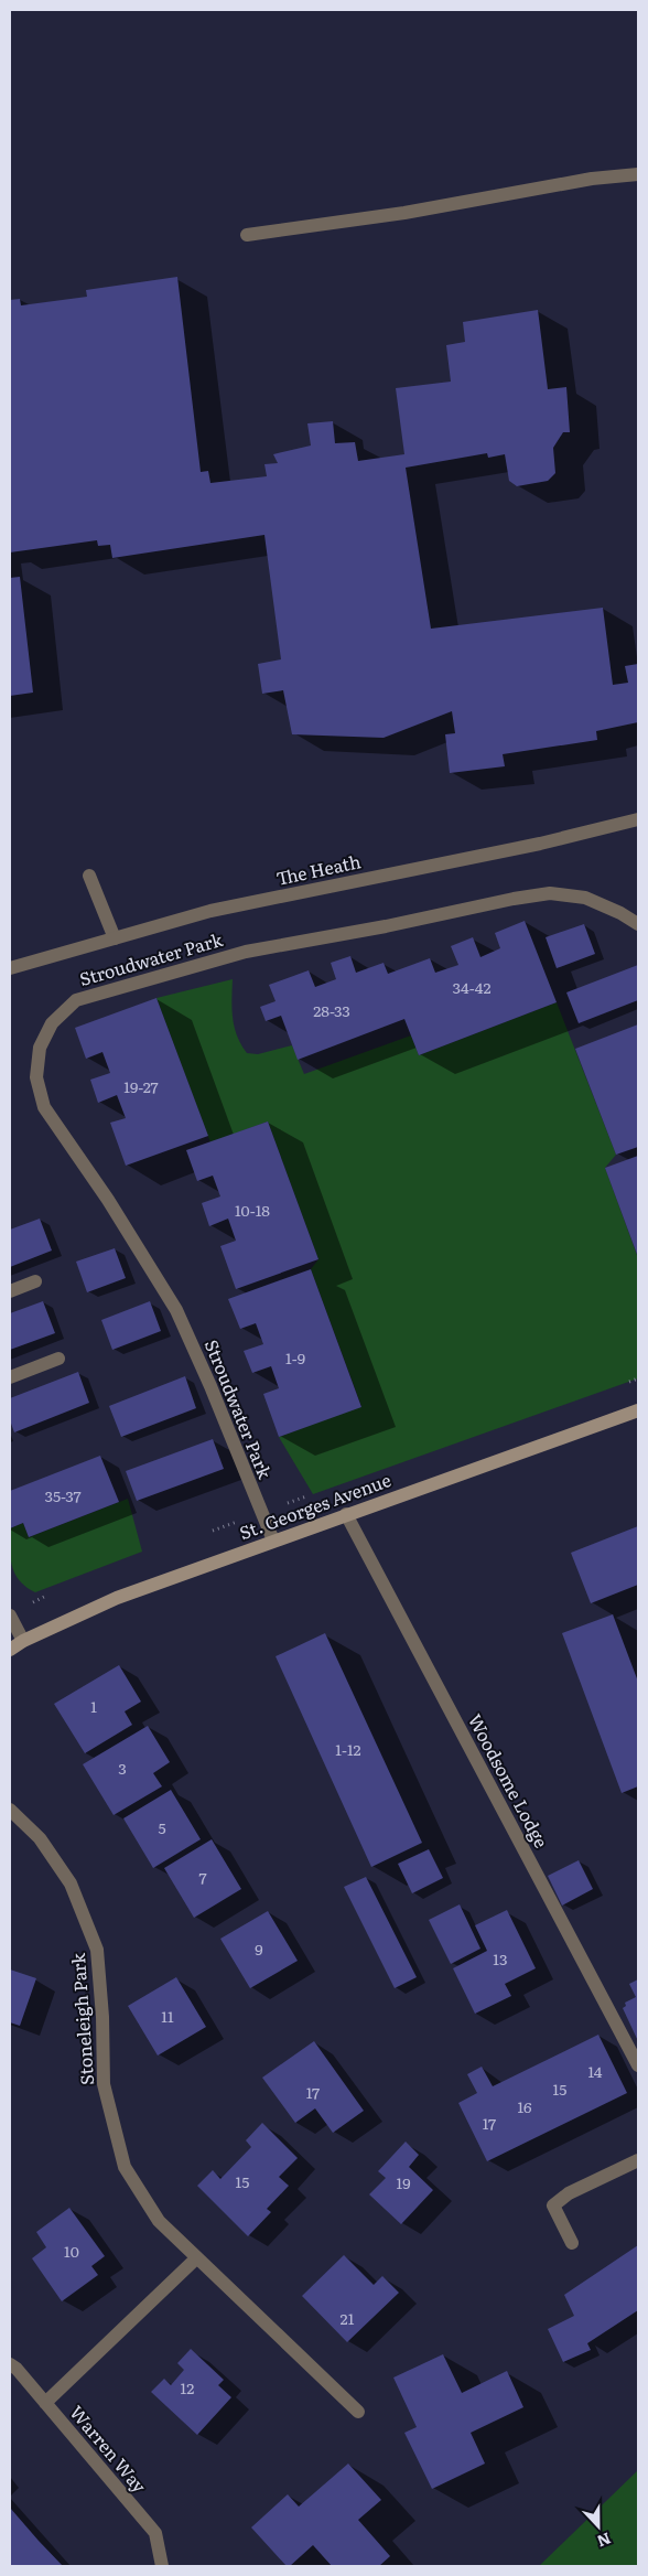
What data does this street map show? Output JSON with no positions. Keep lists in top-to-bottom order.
{
  "streets": {
    "main road": ["St. Georges Avenue"],
    "street": [
      "The Heath",
      "Stroudwater Park",
      "Woodsome Lodge",
      "Stoneleigh Park",
      "Warren Way"
    ]
  },
  "crossings": [
    ["Stroudwater Park", "St. Georges Avenue"],
    ["St. Georges Avenue", "Woodsome Lodge"]
  ],
  "house_numbers": [
    "34-42",
    "28-33",
    "19-27",
    "10-18",
    "1-9",
    "35-37",
    "1",
    "1-12",
    "3",
    "5",
    "7",
    "9",
    "13",
    "11",
    "14",
    "15",
    "17",
    "16",
    "17",
    "15",
    "19",
    "10",
    "21",
    "12"
  ],
  "north": "bottom"
}
